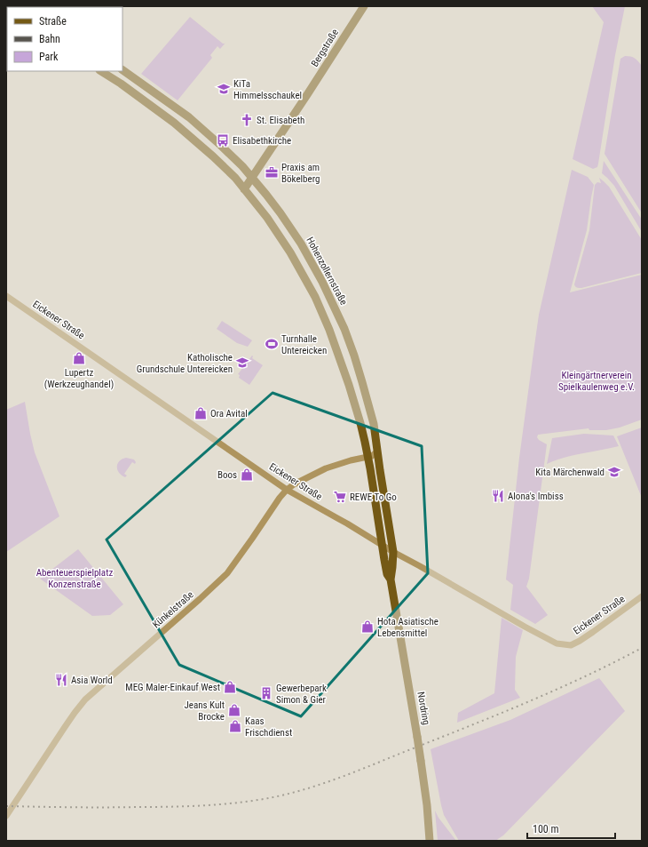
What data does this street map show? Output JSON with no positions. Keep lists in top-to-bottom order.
{
  "streets": {
    "main road": ["Bergstraße", "Hohenzollernstraße", "Nordring"],
    "street": ["Eickener Straße", "Künkelstraße"]
  },
  "crossings": [
    ["Bergstraße", "Hohenzollernstraße"],
    ["Hohenzollernstraße", "Eickener Straße"],
    ["Hohenzollernstraße", "Künkelstraße"],
    ["Hohenzollernstraße", "Nordring"],
    ["Eickener Straße", "Künkelstraße"],
    ["Eickener Straße", "Nordring"]
  ],
  "parks": ["Kleingärtnerverein Spielkaulenweg e.V.", "Abenteuerspielplatz Konzenstraße"],
  "places": {
    "school or university": ["KiTa Himmelsschaukel", "Katholische Grundschule Untereicken", "Kita Märchenwald"],
    "church": ["St. Elisabeth"],
    "bus stop": ["Elisabethkirche"],
    "office": ["Praxis am Bökelberg"],
    "sports": ["Turnhalle Untereicken"],
    "shop": [
      "Lupertz (Werkzeughandel)",
      "Ora Avital",
      "Boos",
      "Hota Asiatische Lebensmittel",
      "MEG Maler-Einkauf West",
      "Jeans Kult Brocke",
      "Kaas Frischdienst"
    ],
    "restaurant": ["Alona's Imbiss", "Asia World"],
    "supermarket": ["REWE To Go"],
    "building": ["Gewerbepark Simon & Gier"]
  },
  "legend": ["Straße", "Bahn", "Park"],
  "scale_bar": "100 m"
}
